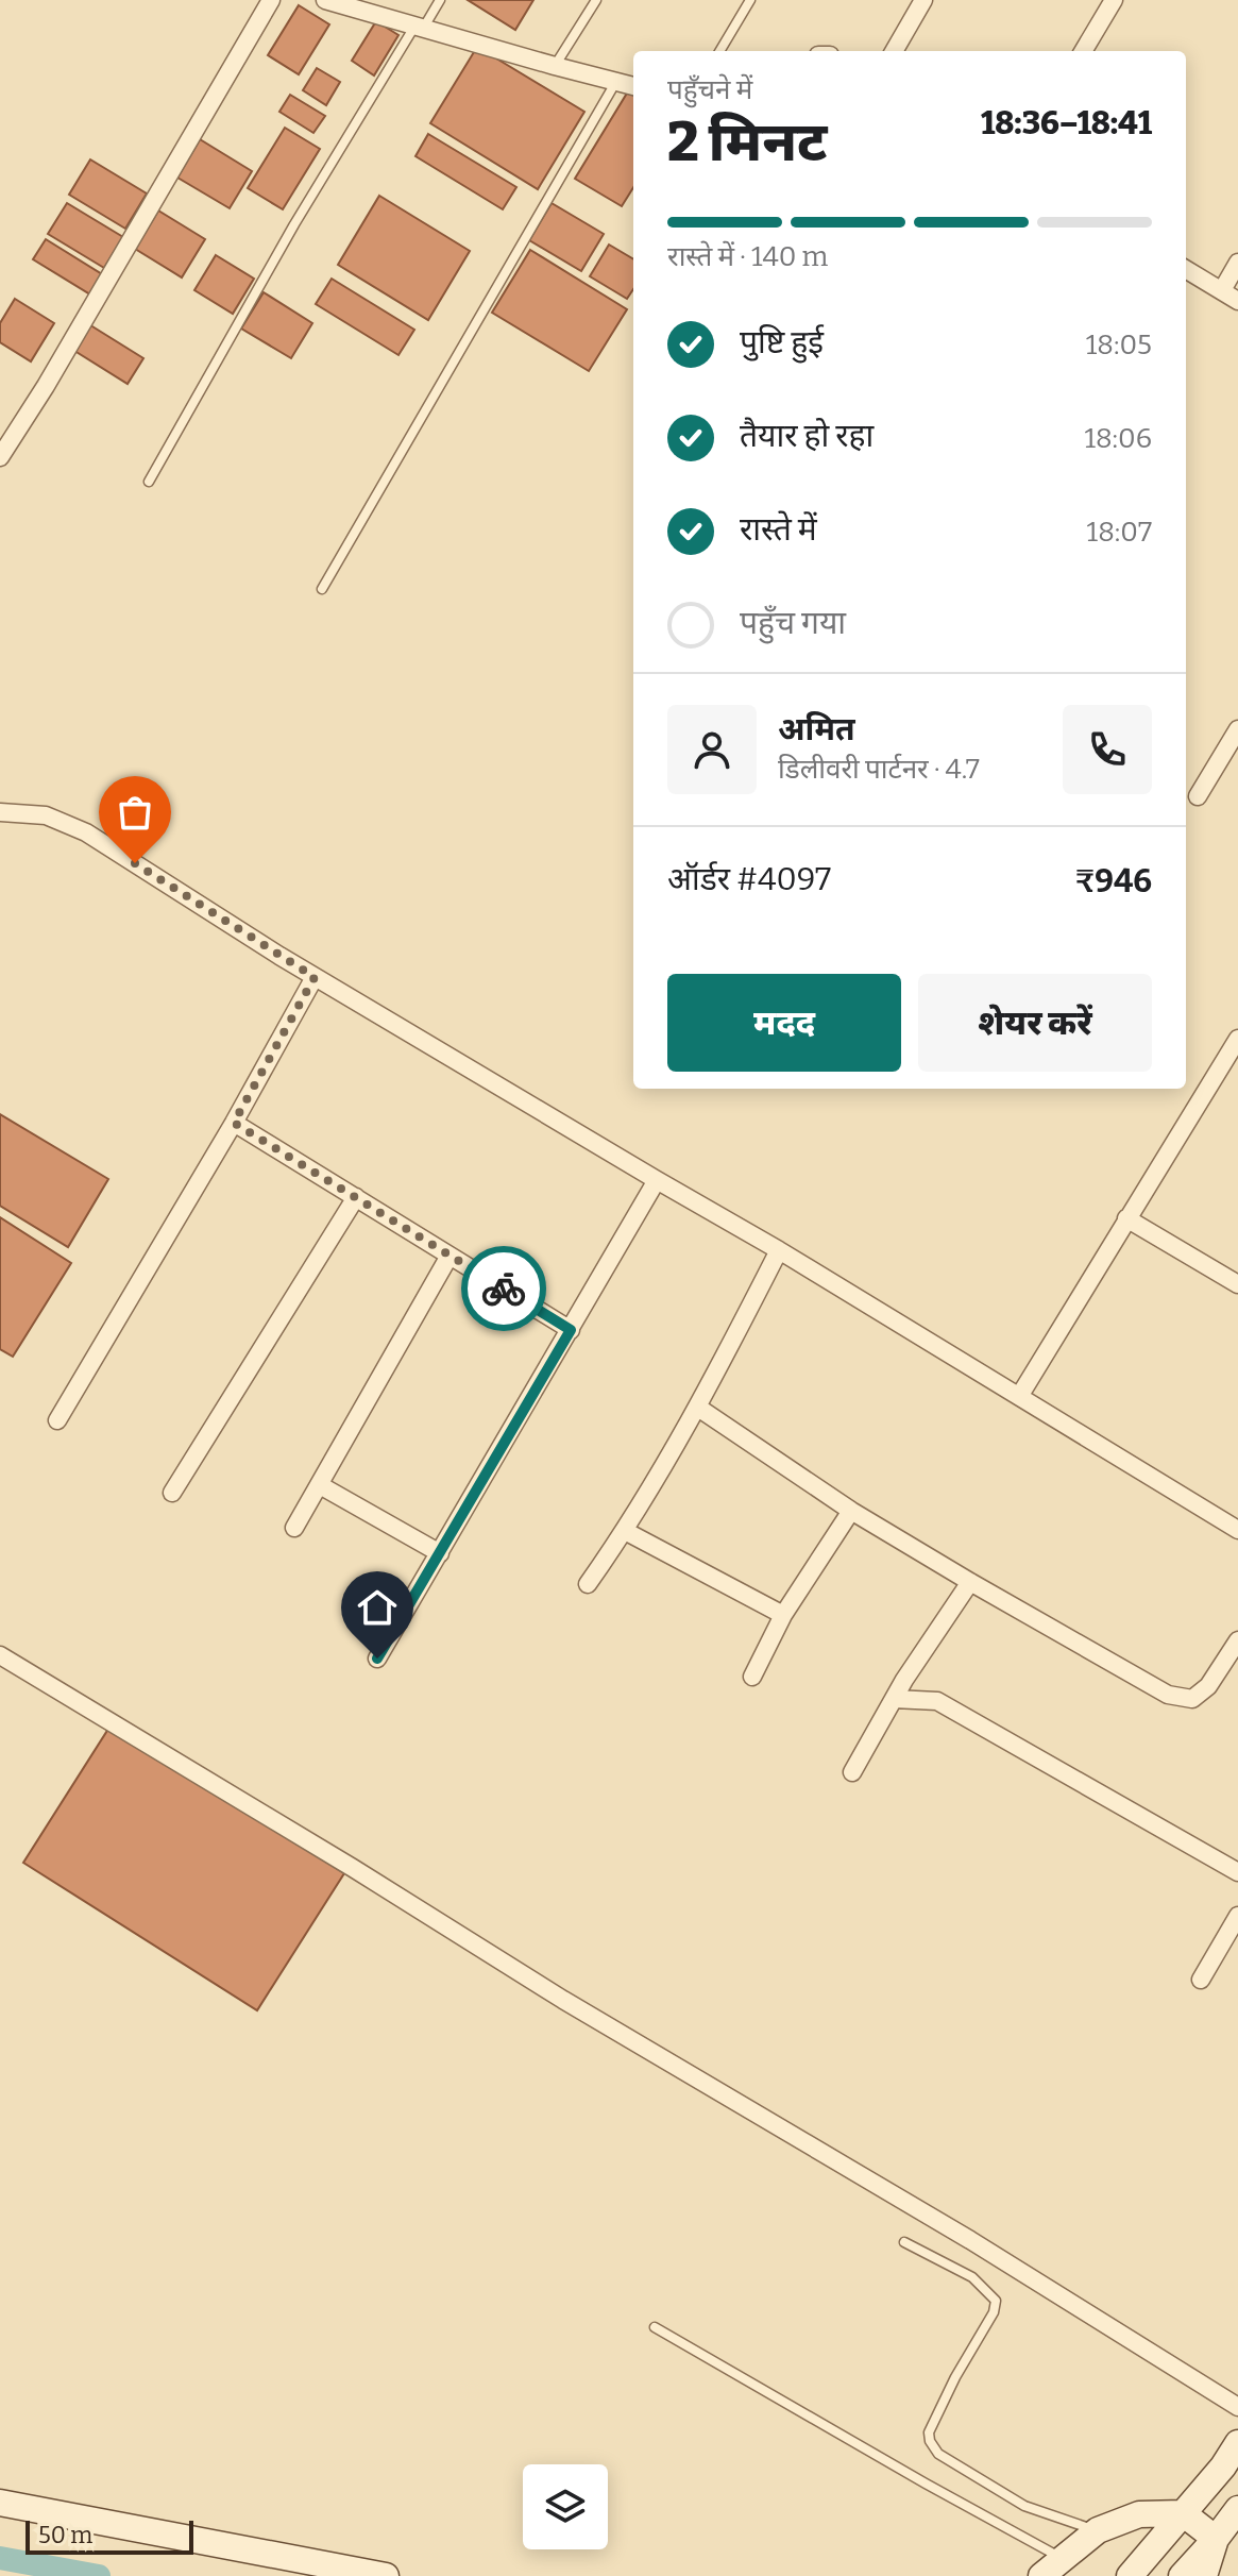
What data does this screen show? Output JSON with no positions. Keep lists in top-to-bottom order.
{
  "scale_bar": "50 m",
  "page": {
    "heading": ["2 मिनट", "पहुँचने में", "18:36–18:41"],
    "panel": [
      "अमित",
      "डिलीवरी पार्टनर · 4.7",
      "ऑर्डर #4097",
      "₹946"
    ],
    "bar": "रास्ते में · 140 m",
    "list": [
      ["पुष्टि हुई", "18:05"],
      ["तैयार हो रहा", "18:06"],
      ["रास्ते में", "18:07"],
      "पहुँच गया"
    ],
    "buttons": ["मदद", "शेयर करें"],
    "scale": "50 m"
  }
}
